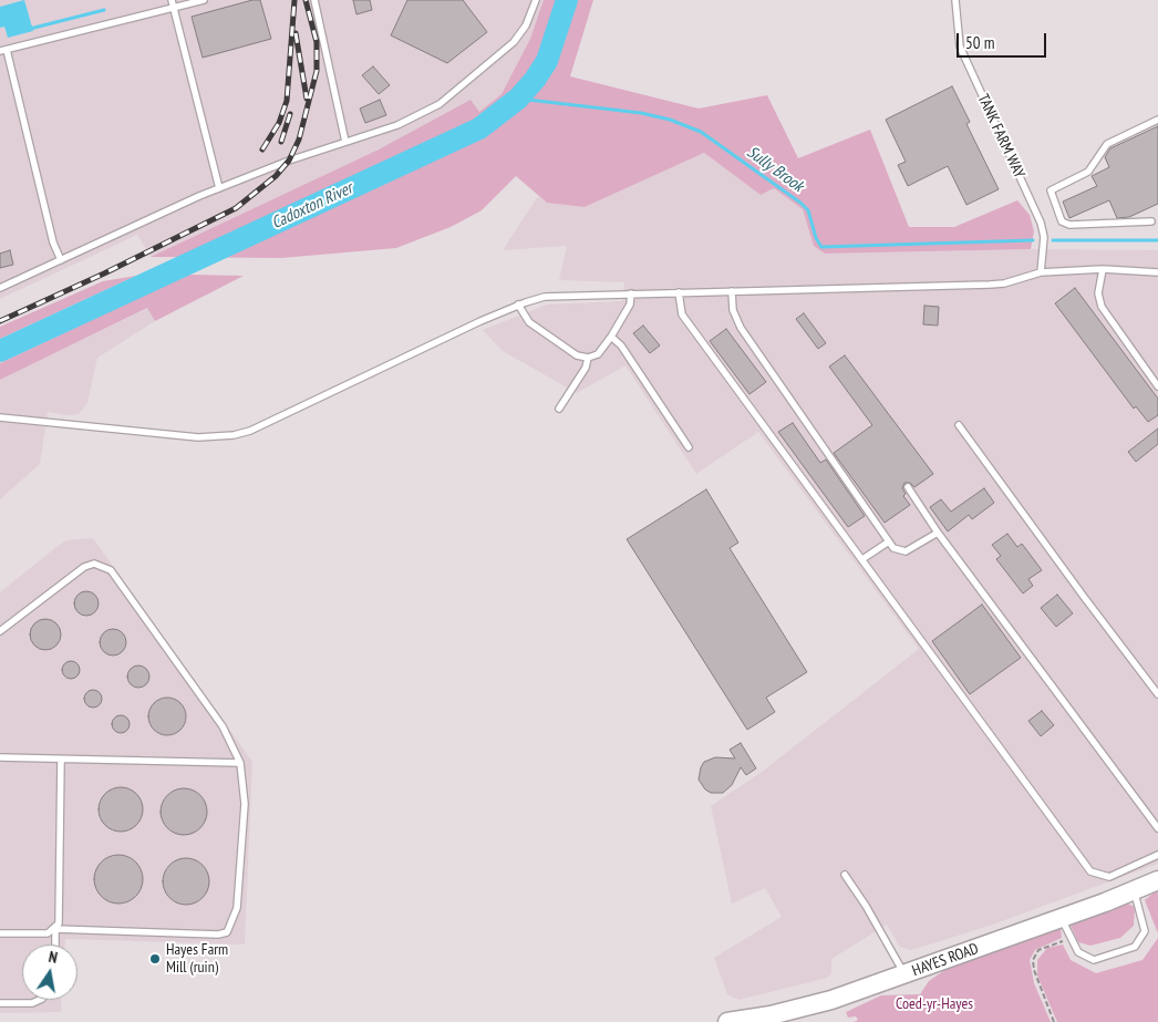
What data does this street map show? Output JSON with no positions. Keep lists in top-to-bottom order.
{
  "streets": {
    "street": ["HAYES ROAD"],
    "lane": ["TANK FARM WAY"]
  },
  "water": ["Sully Brook", "Cadoxton River"],
  "parks": ["Coed-yr-Hayes"],
  "places": ["Hayes Farm Mill (ruin)"],
  "scale_bar": "50 m",
  "north": "top"
}
